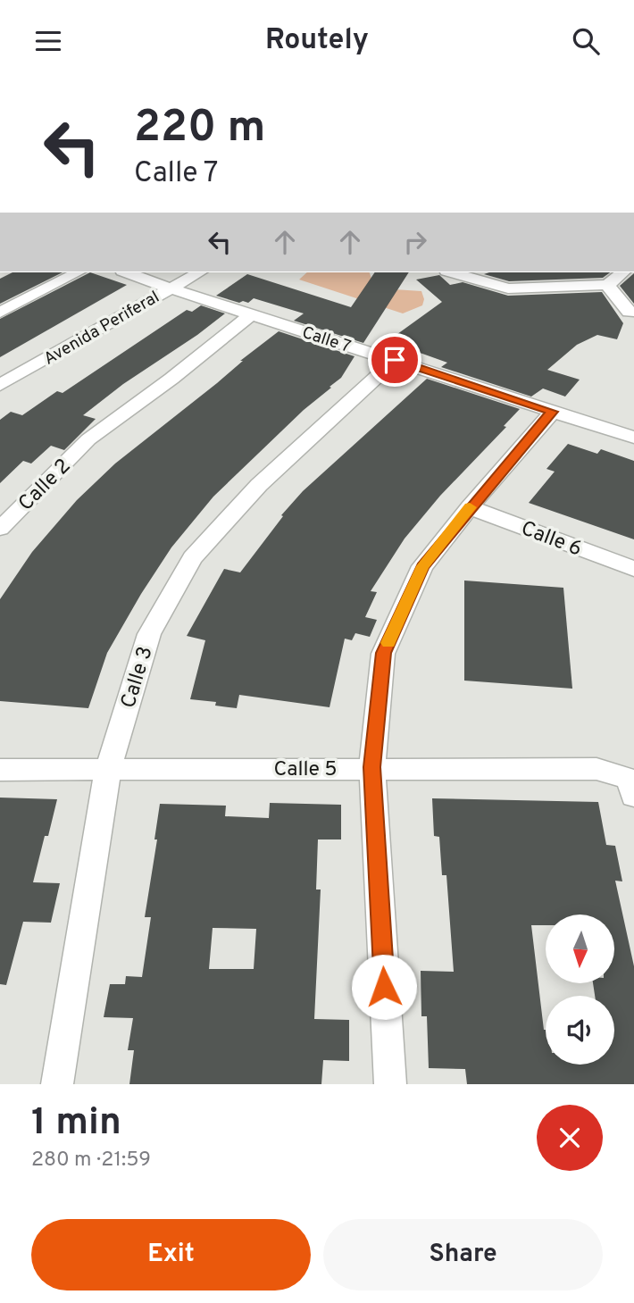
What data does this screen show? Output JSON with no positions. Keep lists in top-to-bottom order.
{
  "streets": {
    "street": [
      "Avenida Periferal",
      "Calle 7",
      "Calle 2",
      "Calle 6",
      "Calle 3",
      "Calle 5"
    ]
  },
  "crossings": [
    ["Avenida Periferal", "Calle 7"],
    ["Calle 7", "Calle 2"],
    ["Calle 7", "Calle 3"],
    ["Calle 3", "Calle 5"]
  ],
  "north": "bottom",
  "page": {
    "header": "Routely",
    "turn": ["220 m", "Calle 7"],
    "heading": ["1 min", "280 m · 21:59"],
    "buttons": ["Exit", "Share"]
  }
}
